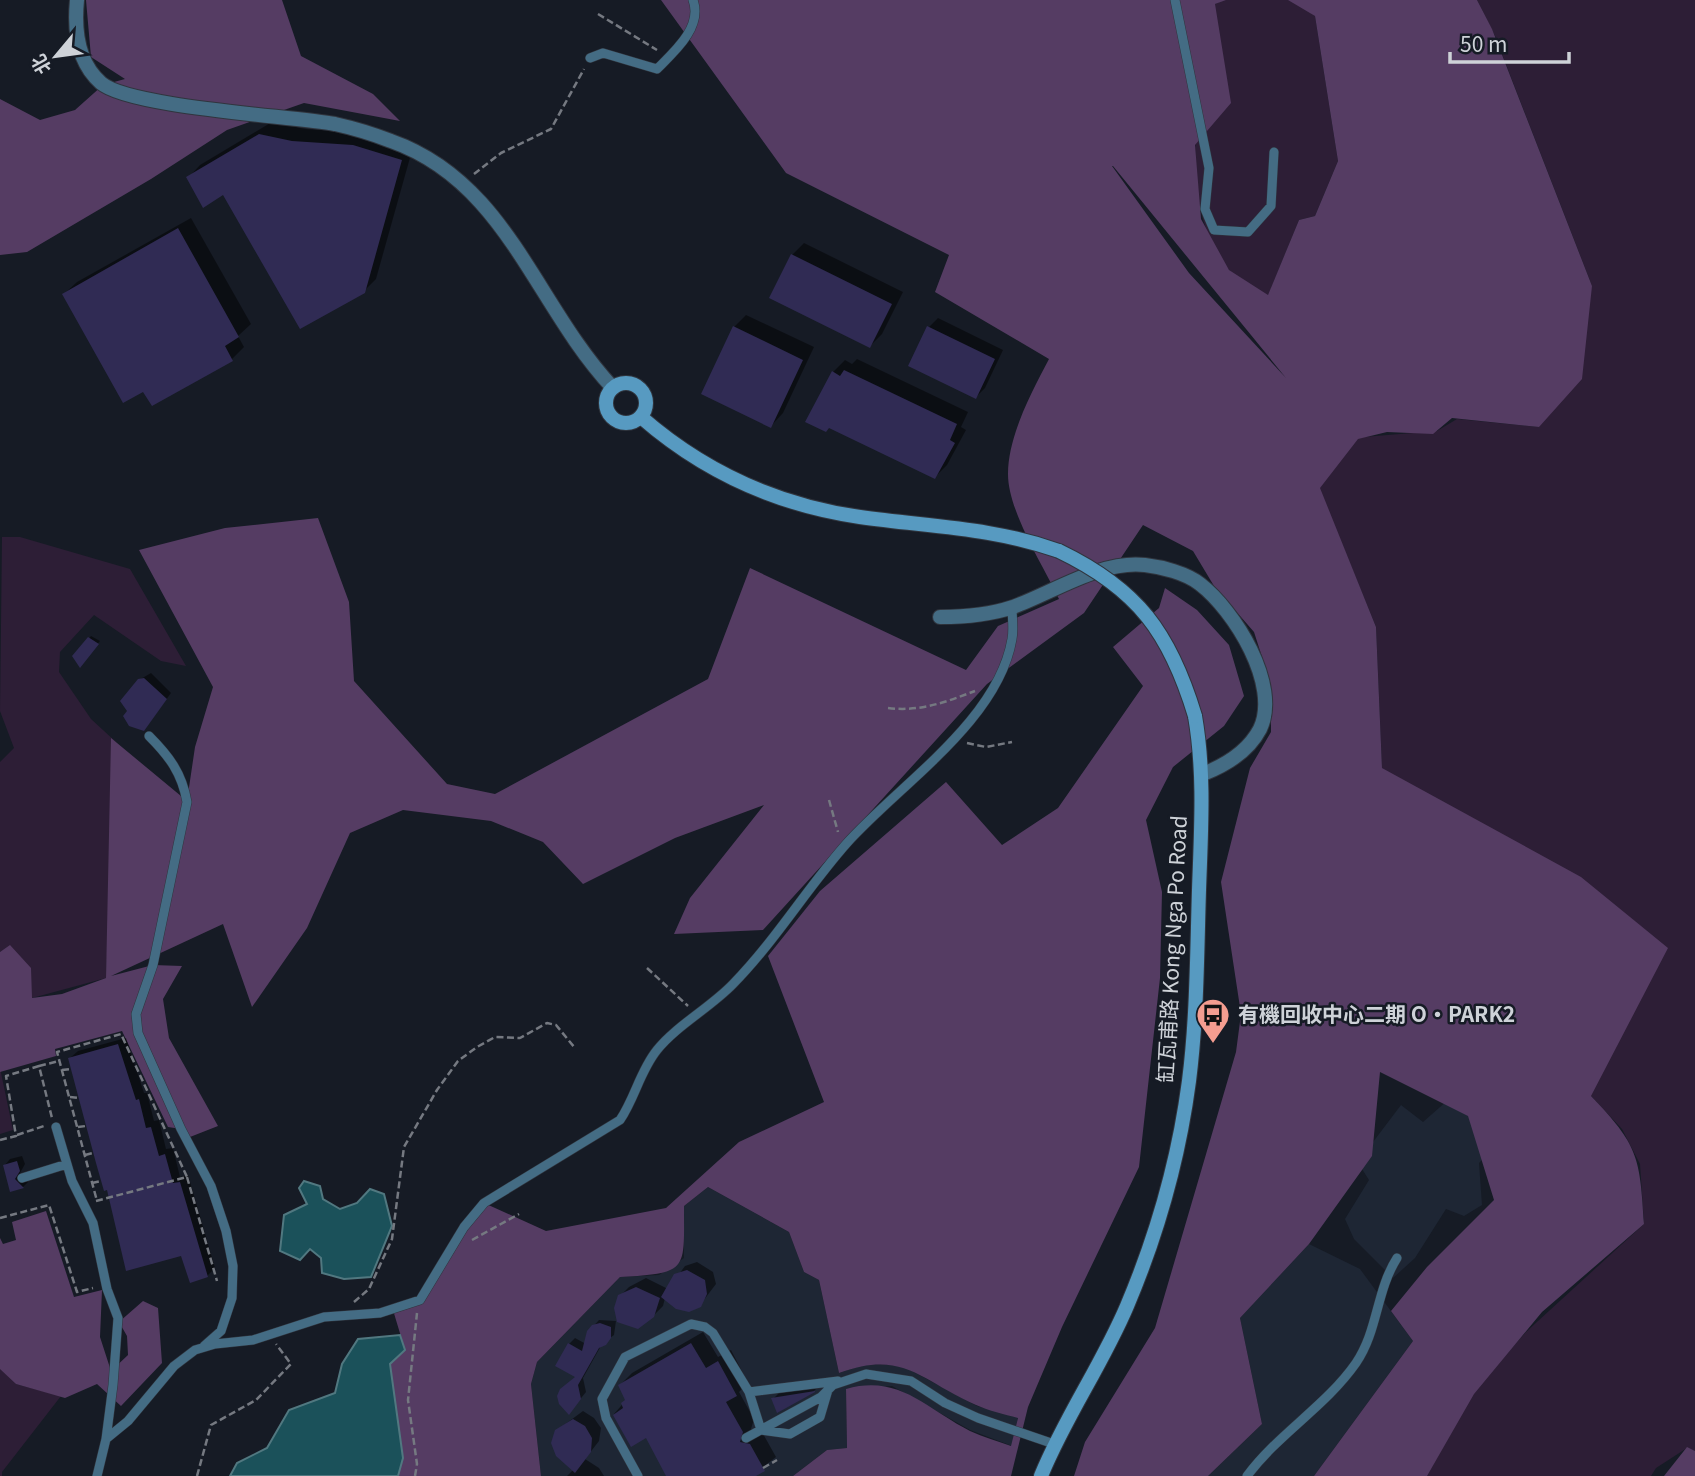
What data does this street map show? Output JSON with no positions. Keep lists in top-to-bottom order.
{
  "streets": {
    "street": ["缸瓦甫路 Kong Nga Po Road"]
  },
  "places": {
    "bus stop": ["有機回收中心二期 O·PARK2"]
  },
  "scale_bar": "50 m",
  "north": "bottom left"
}
